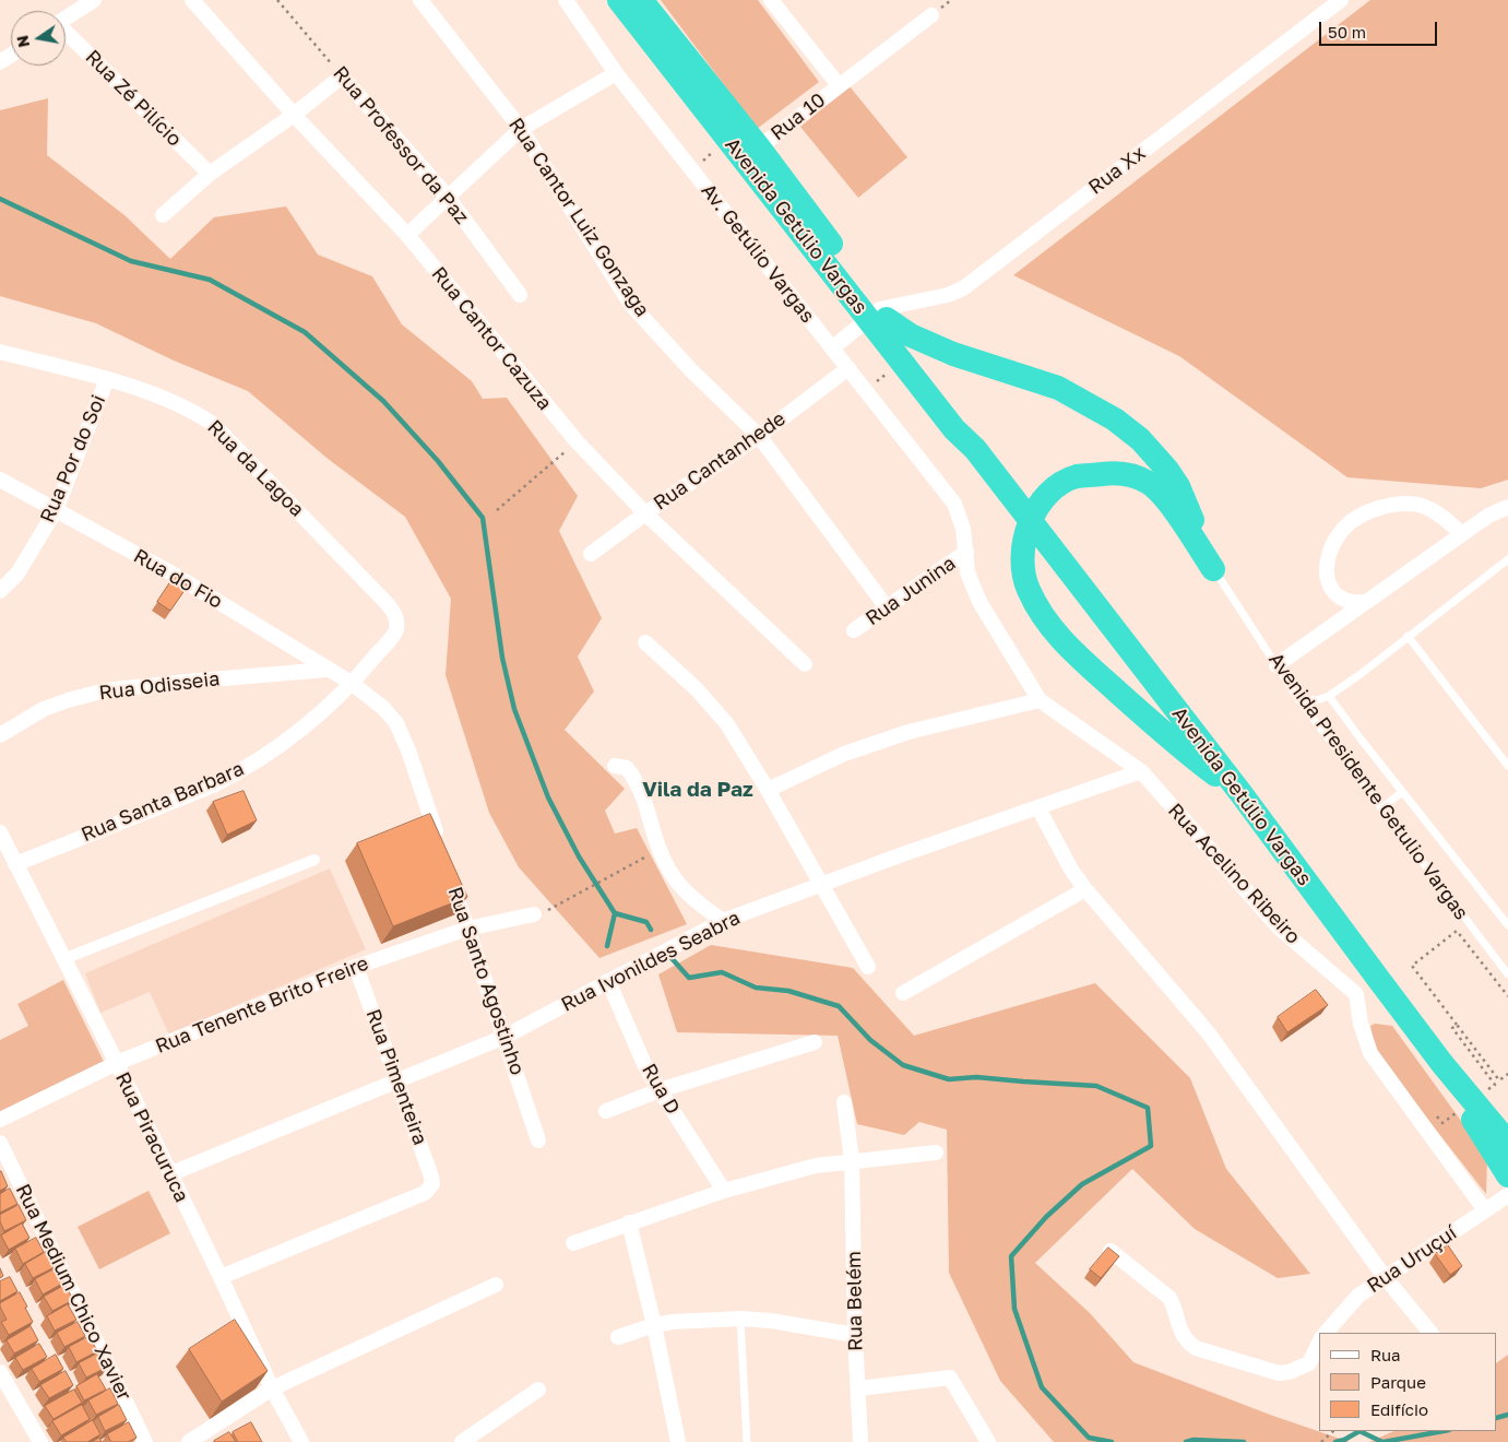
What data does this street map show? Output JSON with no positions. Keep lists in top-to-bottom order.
{
  "streets": {
    "highway": ["Avenida Getúlio Vargas"],
    "street": [
      "Rua Zé Pilício",
      "Rua 10",
      "Rua Professor da Paz",
      "Rua Xx",
      "Rua Cantor Luiz Gonzaga",
      "Av. Getúlio Vargas",
      "Rua Cantor Cazuza",
      "Rua Por do Soi",
      "Rua Cantanhede",
      "Rua da Lagoa",
      "Rua do Fio",
      "Rua Junina",
      "Rua Odisseia",
      "Rua Santa Barbara",
      "Rua Acelino Ribeiro",
      "Rua Ivonildes Seabra",
      "Rua Santo Agostinho",
      "Rua Tenente Brito Freire",
      "Rua Pimenteira",
      "Rua D",
      "Rua Piracuruca",
      "Rua Uruçuí",
      "Rua Medium Chico Xavier",
      "Rua Belém"
    ],
    "lane": ["Avenida Presidente Getulio Vargas"]
  },
  "crossings": [
    ["Rua 10", "Avenida Getúlio Vargas"],
    ["Rua Xx", "Avenida Getúlio Vargas"],
    ["Rua Cantor Luiz Gonzaga", "Rua Cantanhede"],
    ["Rua Cantor Luiz Gonzaga", "Rua Junina"],
    ["Av. Getúlio Vargas", "Rua Cantanhede"],
    ["Av. Getúlio Vargas", "Rua Junina"],
    ["Av. Getúlio Vargas", "Rua Acelino Ribeiro"],
    ["Rua Cantor Cazuza", "Rua Cantanhede"],
    ["Rua Por do Soi", "Rua da Lagoa"],
    ["Rua Por do Soi", "Rua do Fio"],
    ["Rua da Lagoa", "Rua do Fio"],
    ["Rua da Lagoa", "Rua Santa Barbara"],
    ["Rua do Fio", "Rua Odisseia"],
    ["Rua do Fio", "Rua Santa Barbara"],
    ["Rua Santa Barbara", "Rua Piracuruca"],
    ["Rua Acelino Ribeiro", "Rua Ivonildes Seabra"],
    ["Rua Ivonildes Seabra", "Rua Santo Agostinho"],
    ["Rua Ivonildes Seabra", "Rua Pimenteira"],
    ["Rua Ivonildes Seabra", "Rua D"],
    ["Rua Ivonildes Seabra", "Rua Piracuruca"],
    ["Rua Santo Agostinho", "Rua Tenente Brito Freire"],
    ["Rua Tenente Brito Freire", "Rua Pimenteira"],
    ["Rua Tenente Brito Freire", "Rua Piracuruca"],
    ["Rua Pimenteira", "Rua Piracuruca"]
  ],
  "districts": ["Vila da Paz"],
  "legend": ["Rua", "Parque", "Edifício"],
  "scale_bar": "50 m",
  "north": "left"
}
